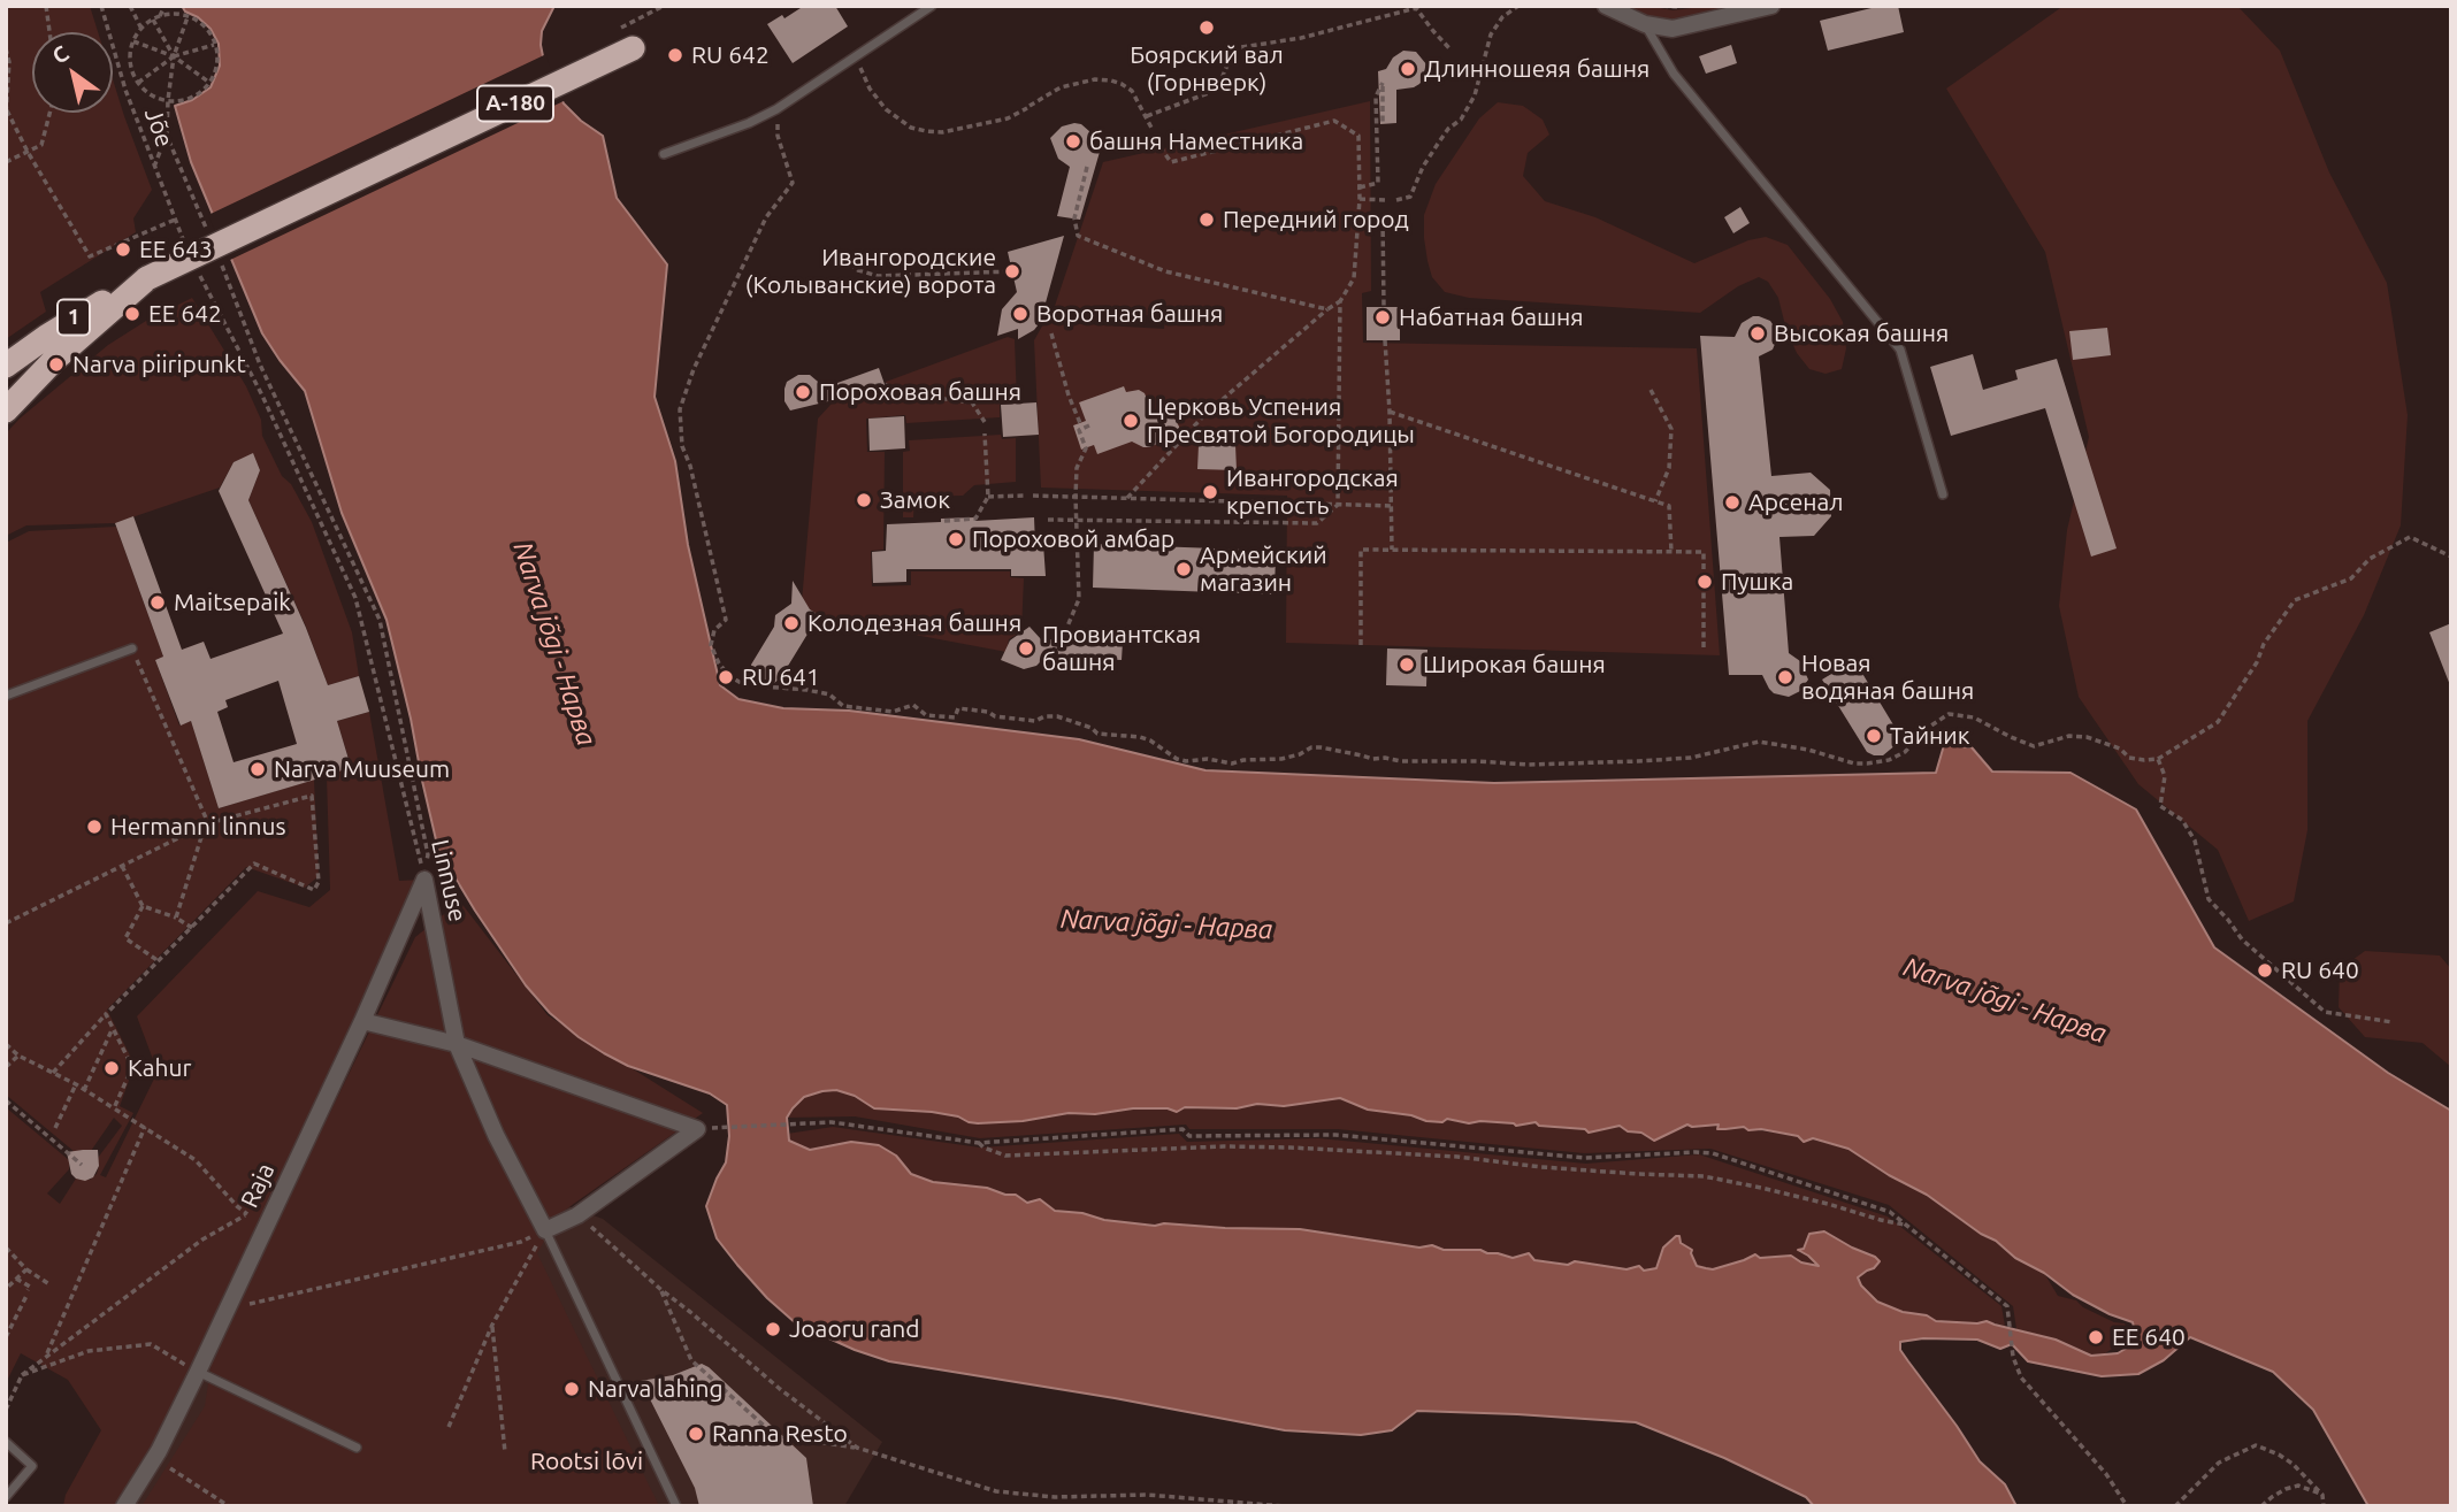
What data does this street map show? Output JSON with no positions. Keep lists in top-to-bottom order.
{
  "streets": {
    "highway": ["А-180", "1"],
    "street": ["Linnuse", "Raja"],
    "path": ["Jõe"]
  },
  "crossings": [
    ["А-180", "1"],
    ["Linnuse", "Raja"]
  ],
  "water": ["Narva jõgi - Нарва"],
  "parks": ["Rootsi lõvi"],
  "places": [
    "Боярский вал (Горнверк)",
    "RU 642",
    "Длинношеяя башня",
    "башня Наместника",
    "Передний город",
    "EE 643",
    "Ивангородские (Колыванские) ворота",
    "EE 642",
    "Воротная башня",
    "Набатная башня",
    "Высокая башня",
    "Narva piiripunkt",
    "Пороховая башня",
    "Церковь Успения Пресвятой Богородицы",
    "Ивангородская крепость",
    "Замок",
    "Арсенал",
    "Пороховой амбар",
    "Армейский магазин",
    "Пушка",
    "Maitsepaik",
    "Колодезная башня",
    "Провиантская башня",
    "Широкая башня",
    "RU 641",
    "Новая водяная башня",
    "Тайник",
    "Narva Muuseum",
    "Hermanni linnus",
    "RU 640",
    "Kahur",
    "Joaoru rand",
    "EE 640",
    "Narva lahing",
    "Ranna Resto"
  ],
  "north": "top left"
}
